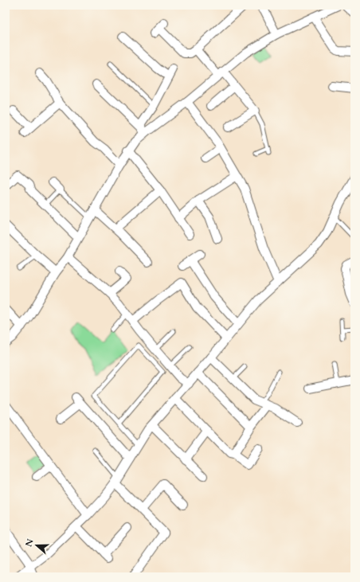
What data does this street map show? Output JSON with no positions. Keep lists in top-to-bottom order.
{
  "north": "left"
}
